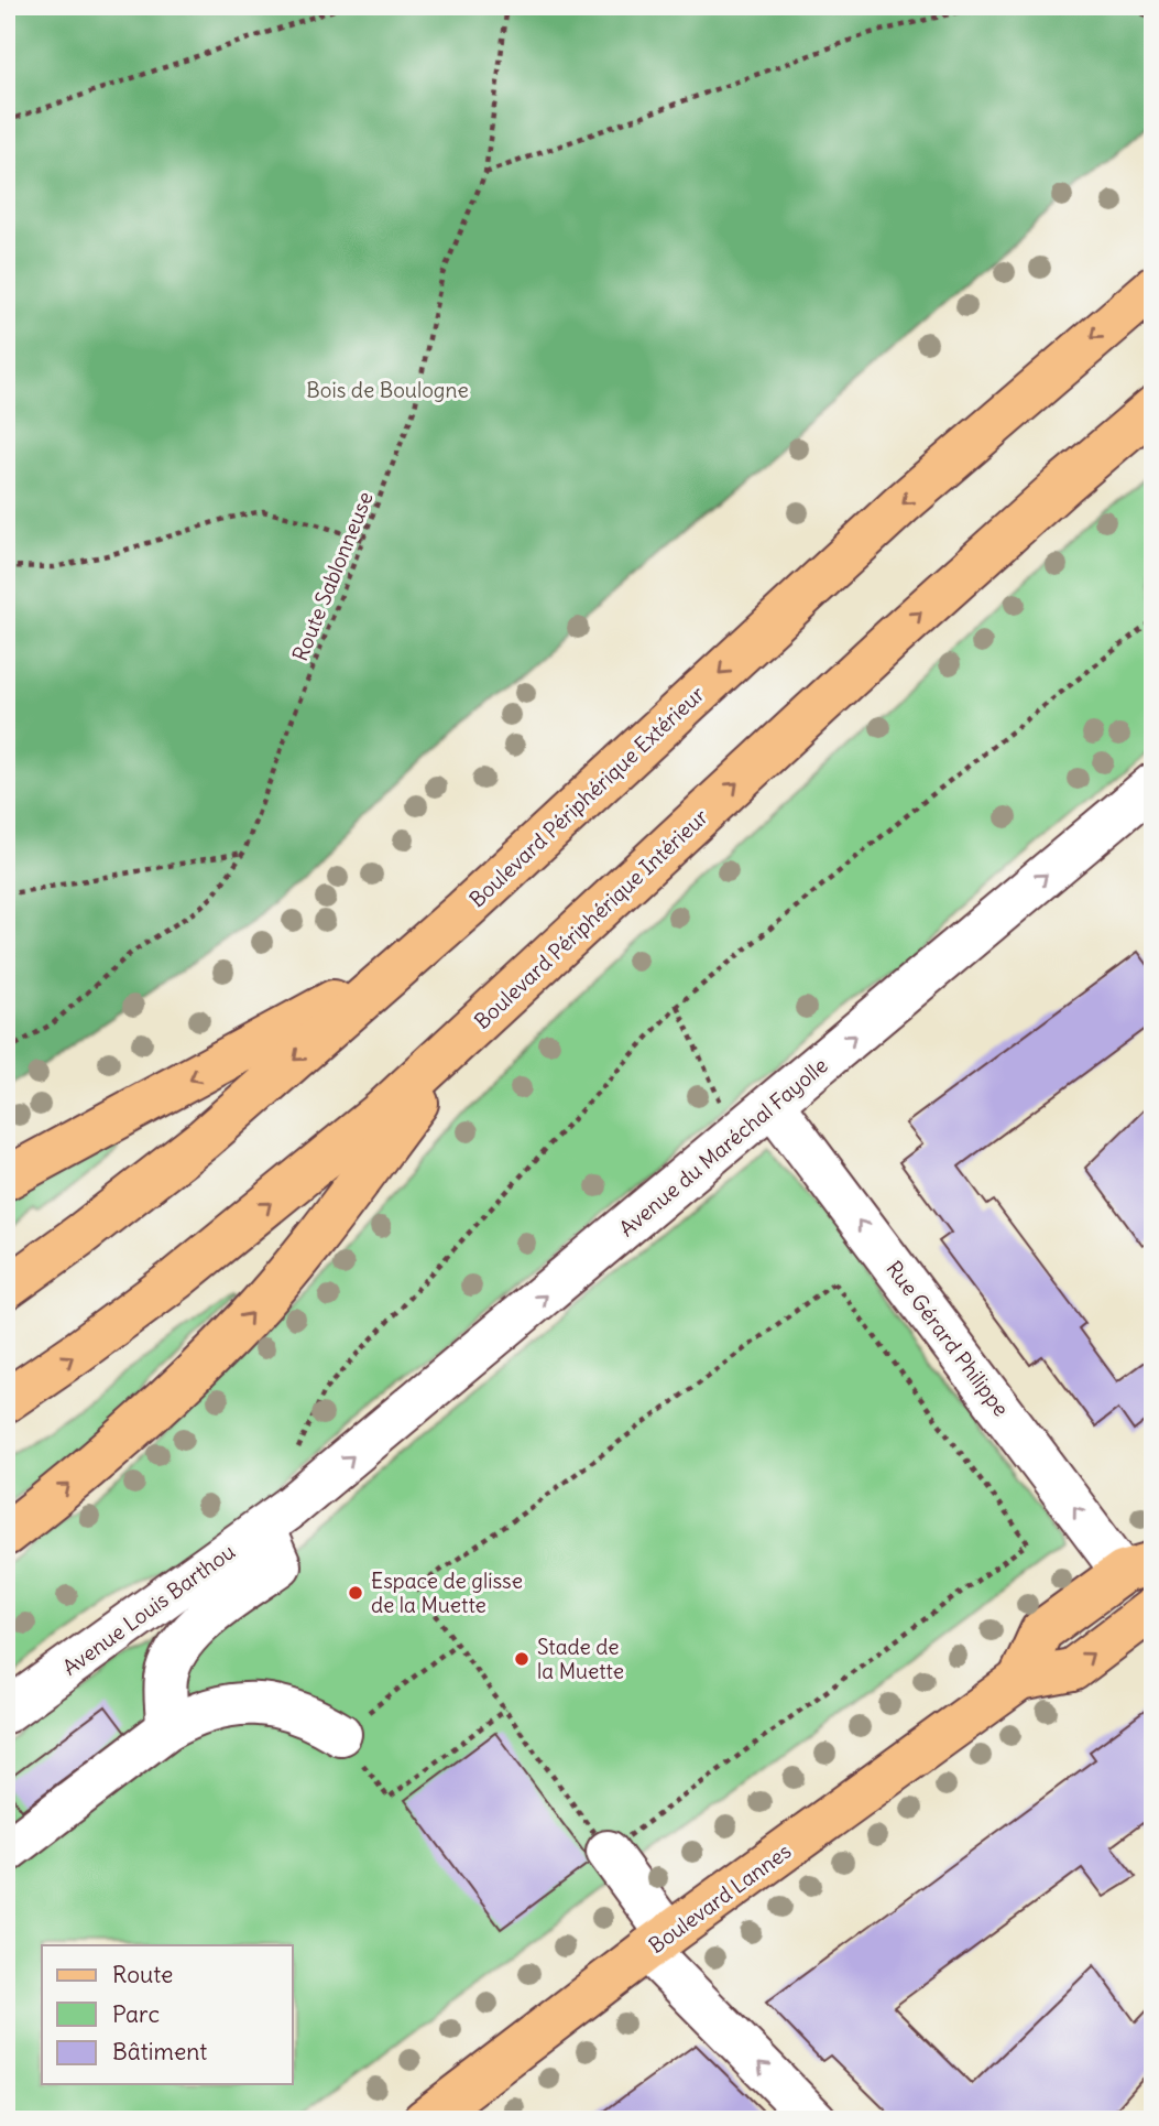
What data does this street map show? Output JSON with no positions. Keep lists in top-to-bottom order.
{
  "streets": {
    "main road": ["Boulevard Périphérique Extérieur", "Boulevard Périphérique Intérieur", "Boulevard Lannes"],
    "street": ["Avenue du Maréchal Fayolle", "Rue Gérard Philippe", "Avenue Louis Barthou"],
    "path": ["Route Sablonneuse"]
  },
  "crossings": [
    ["Avenue du Maréchal Fayolle", "Rue Gérard Philippe"],
    ["Avenue du Maréchal Fayolle", "Avenue Louis Barthou"],
    ["Rue Gérard Philippe", "Boulevard Lannes"]
  ],
  "one_way": ["Avenue du Maréchal Fayolle", "Rue Gérard Philippe"],
  "parks": ["Bois de Boulogne"],
  "places": ["Espace de glisse de la Muette", "Stade de la Muette"],
  "legend": ["Route", "Parc", "Bâtiment"]
}
